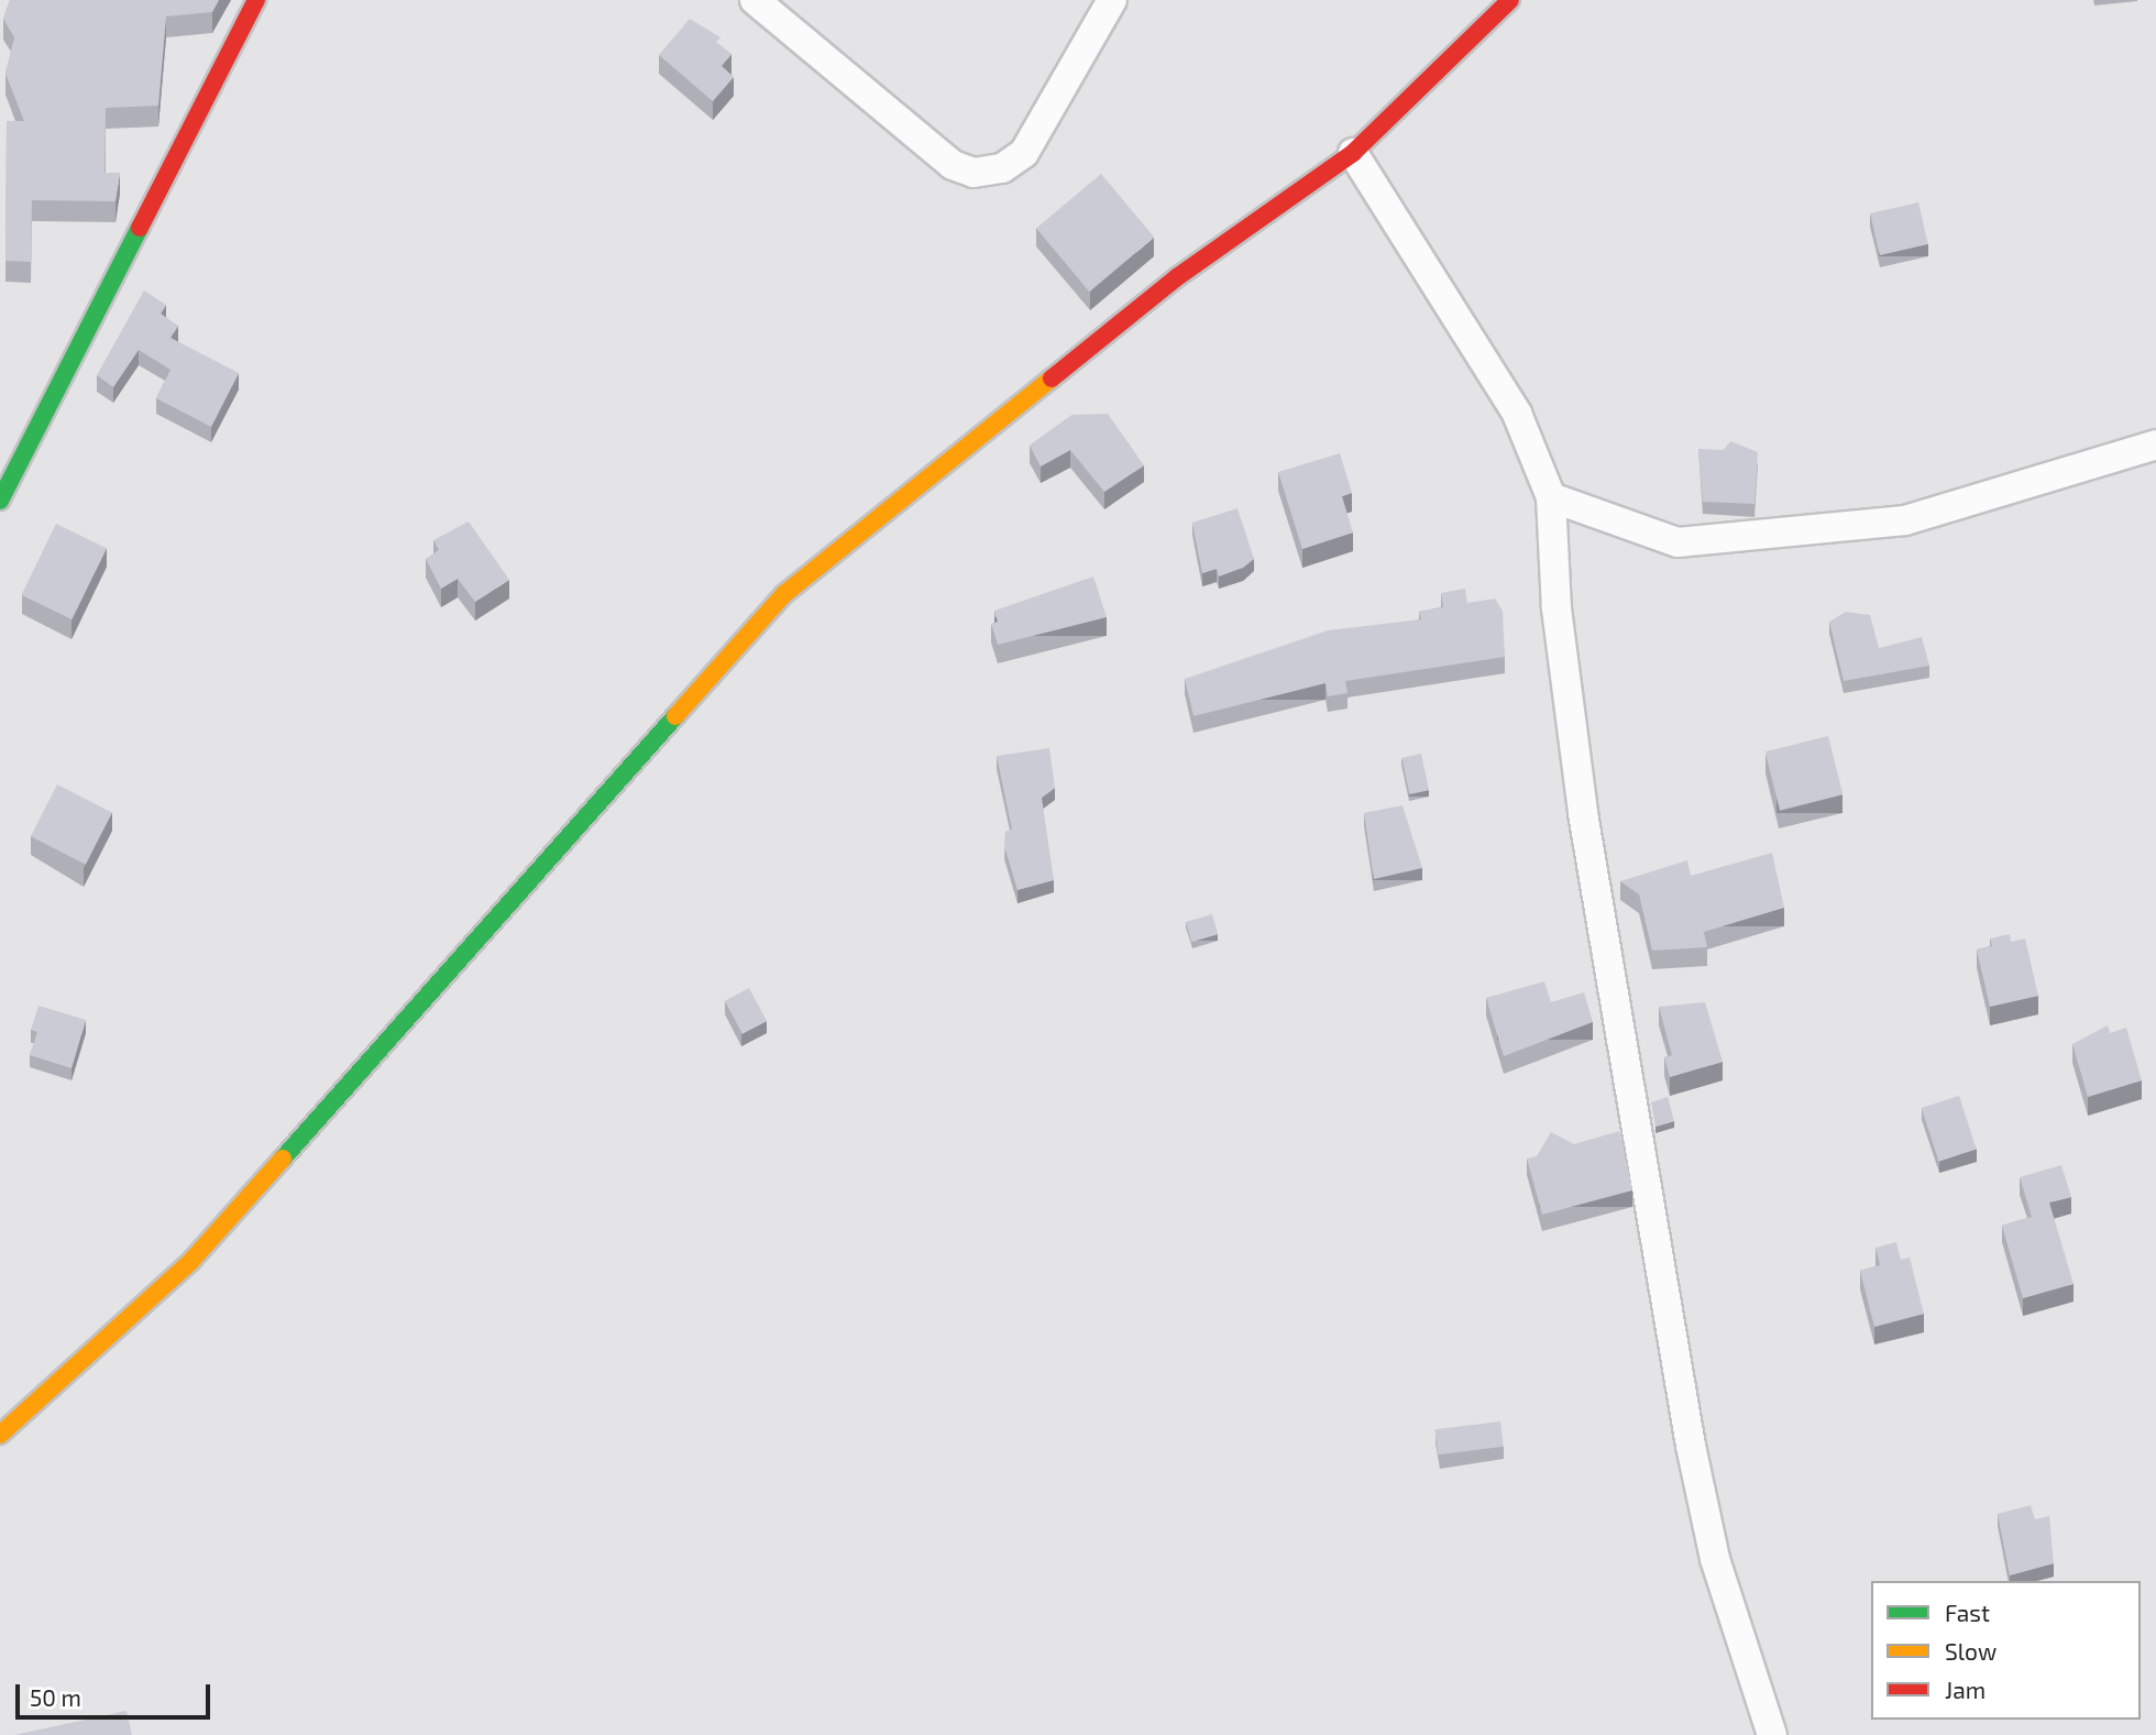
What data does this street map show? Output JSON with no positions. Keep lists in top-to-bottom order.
{
  "legend": ["Fast", "Slow", "Jam"],
  "scale_bar": "50 m"
}
